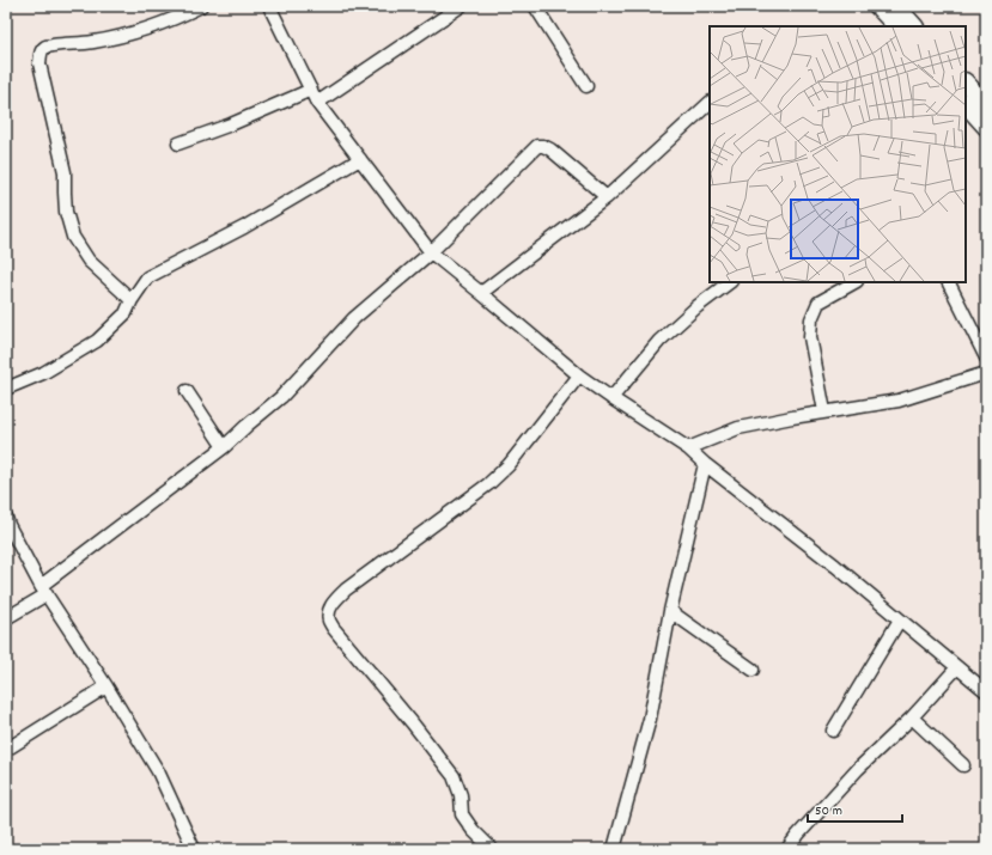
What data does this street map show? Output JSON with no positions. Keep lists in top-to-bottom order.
{
  "scale_bar": "50 m"
}
